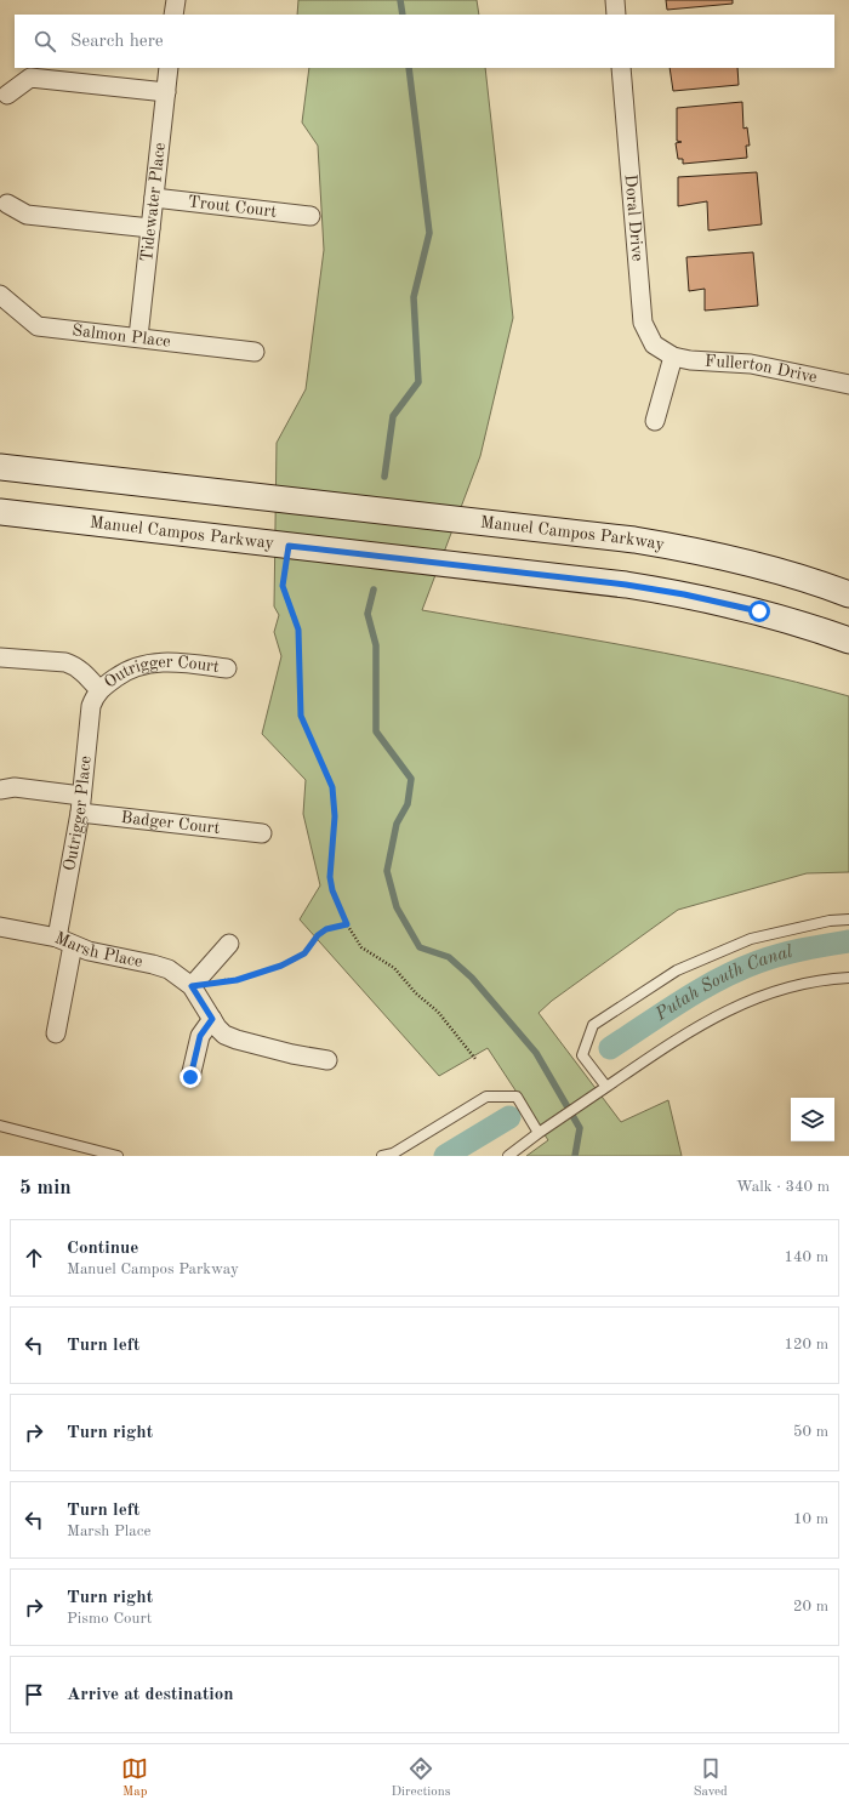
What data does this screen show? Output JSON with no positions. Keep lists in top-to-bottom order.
{
  "streets": {
    "main road": ["Manuel Campos Parkway"],
    "street": [
      "Tidewater Place",
      "Trout Court",
      "Doral Drive",
      "Salmon Place",
      "Fullerton Drive",
      "Outrigger Court",
      "Outrigger Place",
      "Badger Court",
      "Marsh Place"
    ]
  },
  "crossings": [
    ["Tidewater Place", "Trout Court"],
    ["Tidewater Place", "Salmon Place"],
    ["Doral Drive", "Fullerton Drive"],
    ["Outrigger Court", "Outrigger Place"],
    ["Outrigger Place", "Badger Court"],
    ["Outrigger Place", "Marsh Place"]
  ],
  "water": ["Putah South Canal"],
  "page": {
    "search": "Search here",
    "heading": ["5 min", "Walk · 340 m"],
    "list": [
      ["Continue", "Manuel Campos Parkway", "140 m"],
      ["Turn left", "120 m"],
      ["Turn right", "50 m"],
      ["Turn left", "Marsh Place", "10 m"],
      ["Turn right", "Pismo Court", "20 m"],
      "Arrive at destination"
    ],
    "nav": ["Map", "Directions", "Saved"]
  }
}
